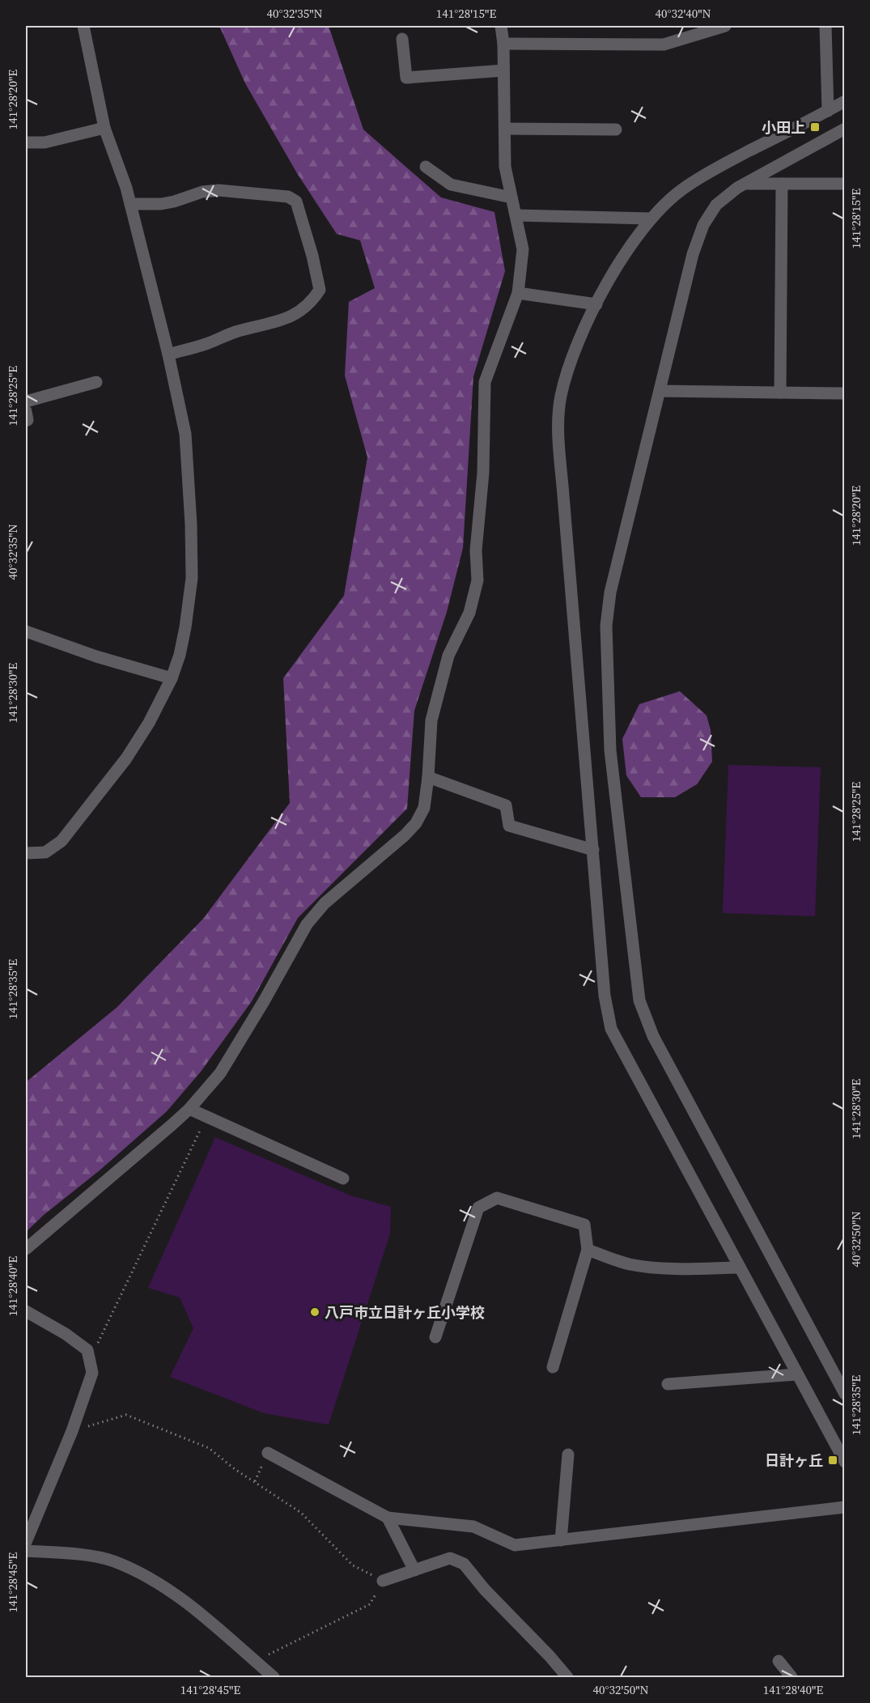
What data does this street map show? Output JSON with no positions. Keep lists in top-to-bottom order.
{
  "places": {
    "transit": ["小田上", "日計ヶ丘"],
    "other": ["八戸市立日計ヶ丘小学校"]
  },
  "coordinates": [
    "40°32'35\"N",
    "141°28'15\"E",
    "40°32'40\"N",
    "141°28'20\"E",
    "141°28'25\"E",
    "141°28'30\"E",
    "141°28'35\"E",
    "40°32'50\"N",
    "141°28'40\"E",
    "141°28'45\"E"
  ]
}
